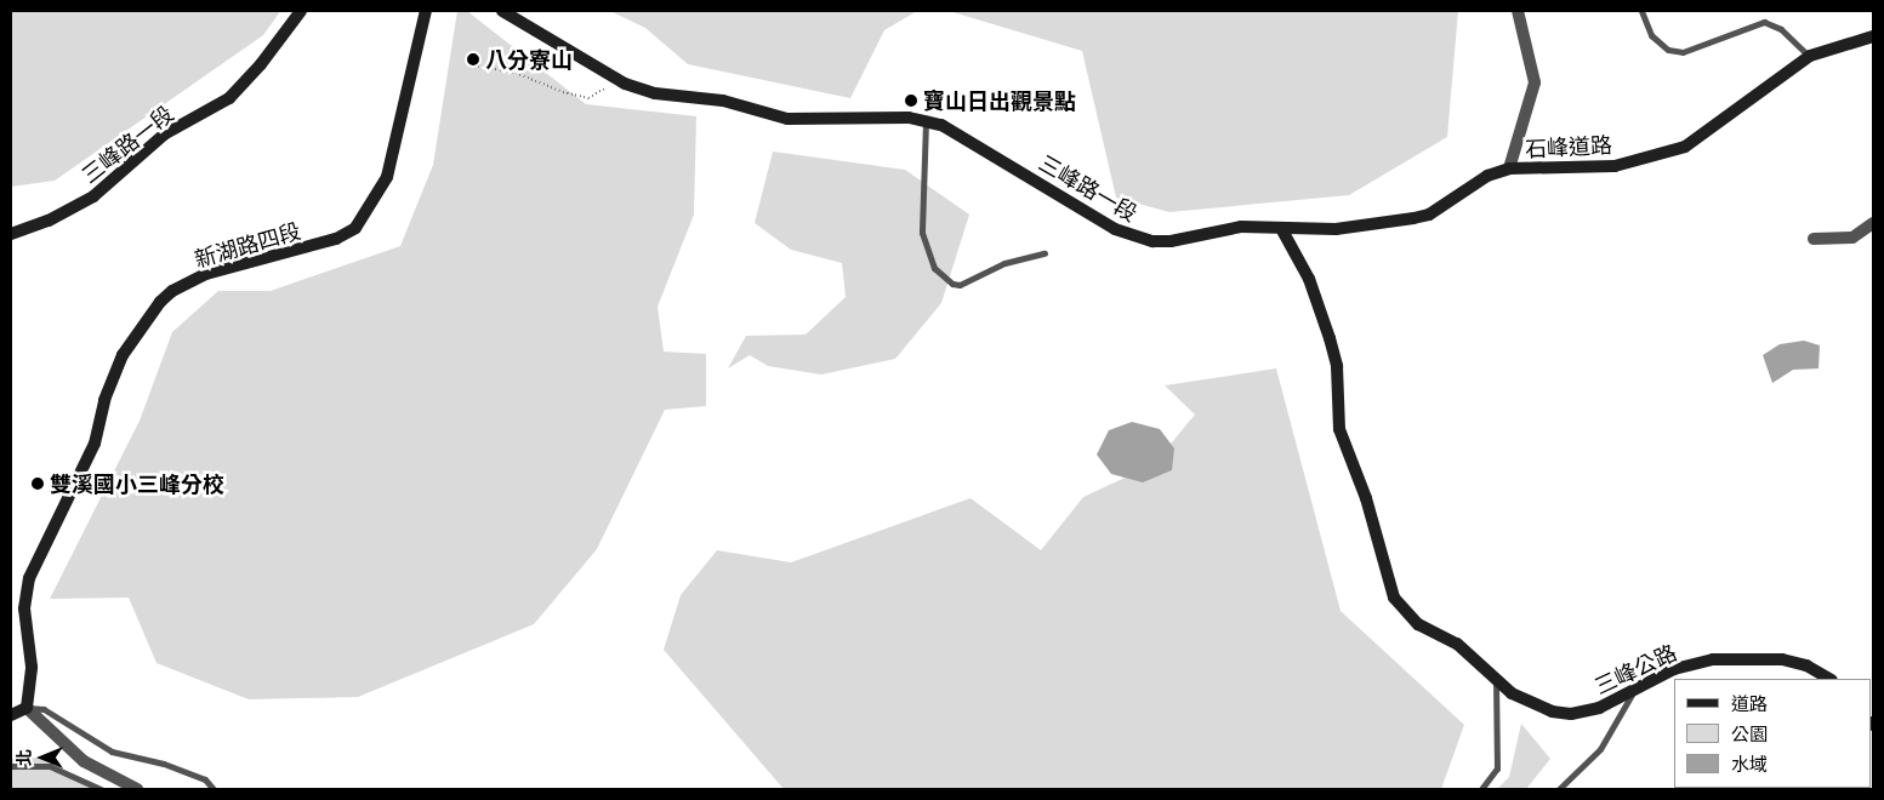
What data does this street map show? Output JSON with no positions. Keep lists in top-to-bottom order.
{
  "streets": {
    "street": [
      "三峰路一段",
      "石峰道路",
      "新湖路四段",
      "三峰公路"
    ]
  },
  "crossings": [
    ["三峰路一段", "石峰道路"]
  ],
  "places": ["八分寮山", "寶山日出觀景點", "雙溪國小三峰分校"],
  "legend": ["道路", "公園", "水域"],
  "north": "left"
}
